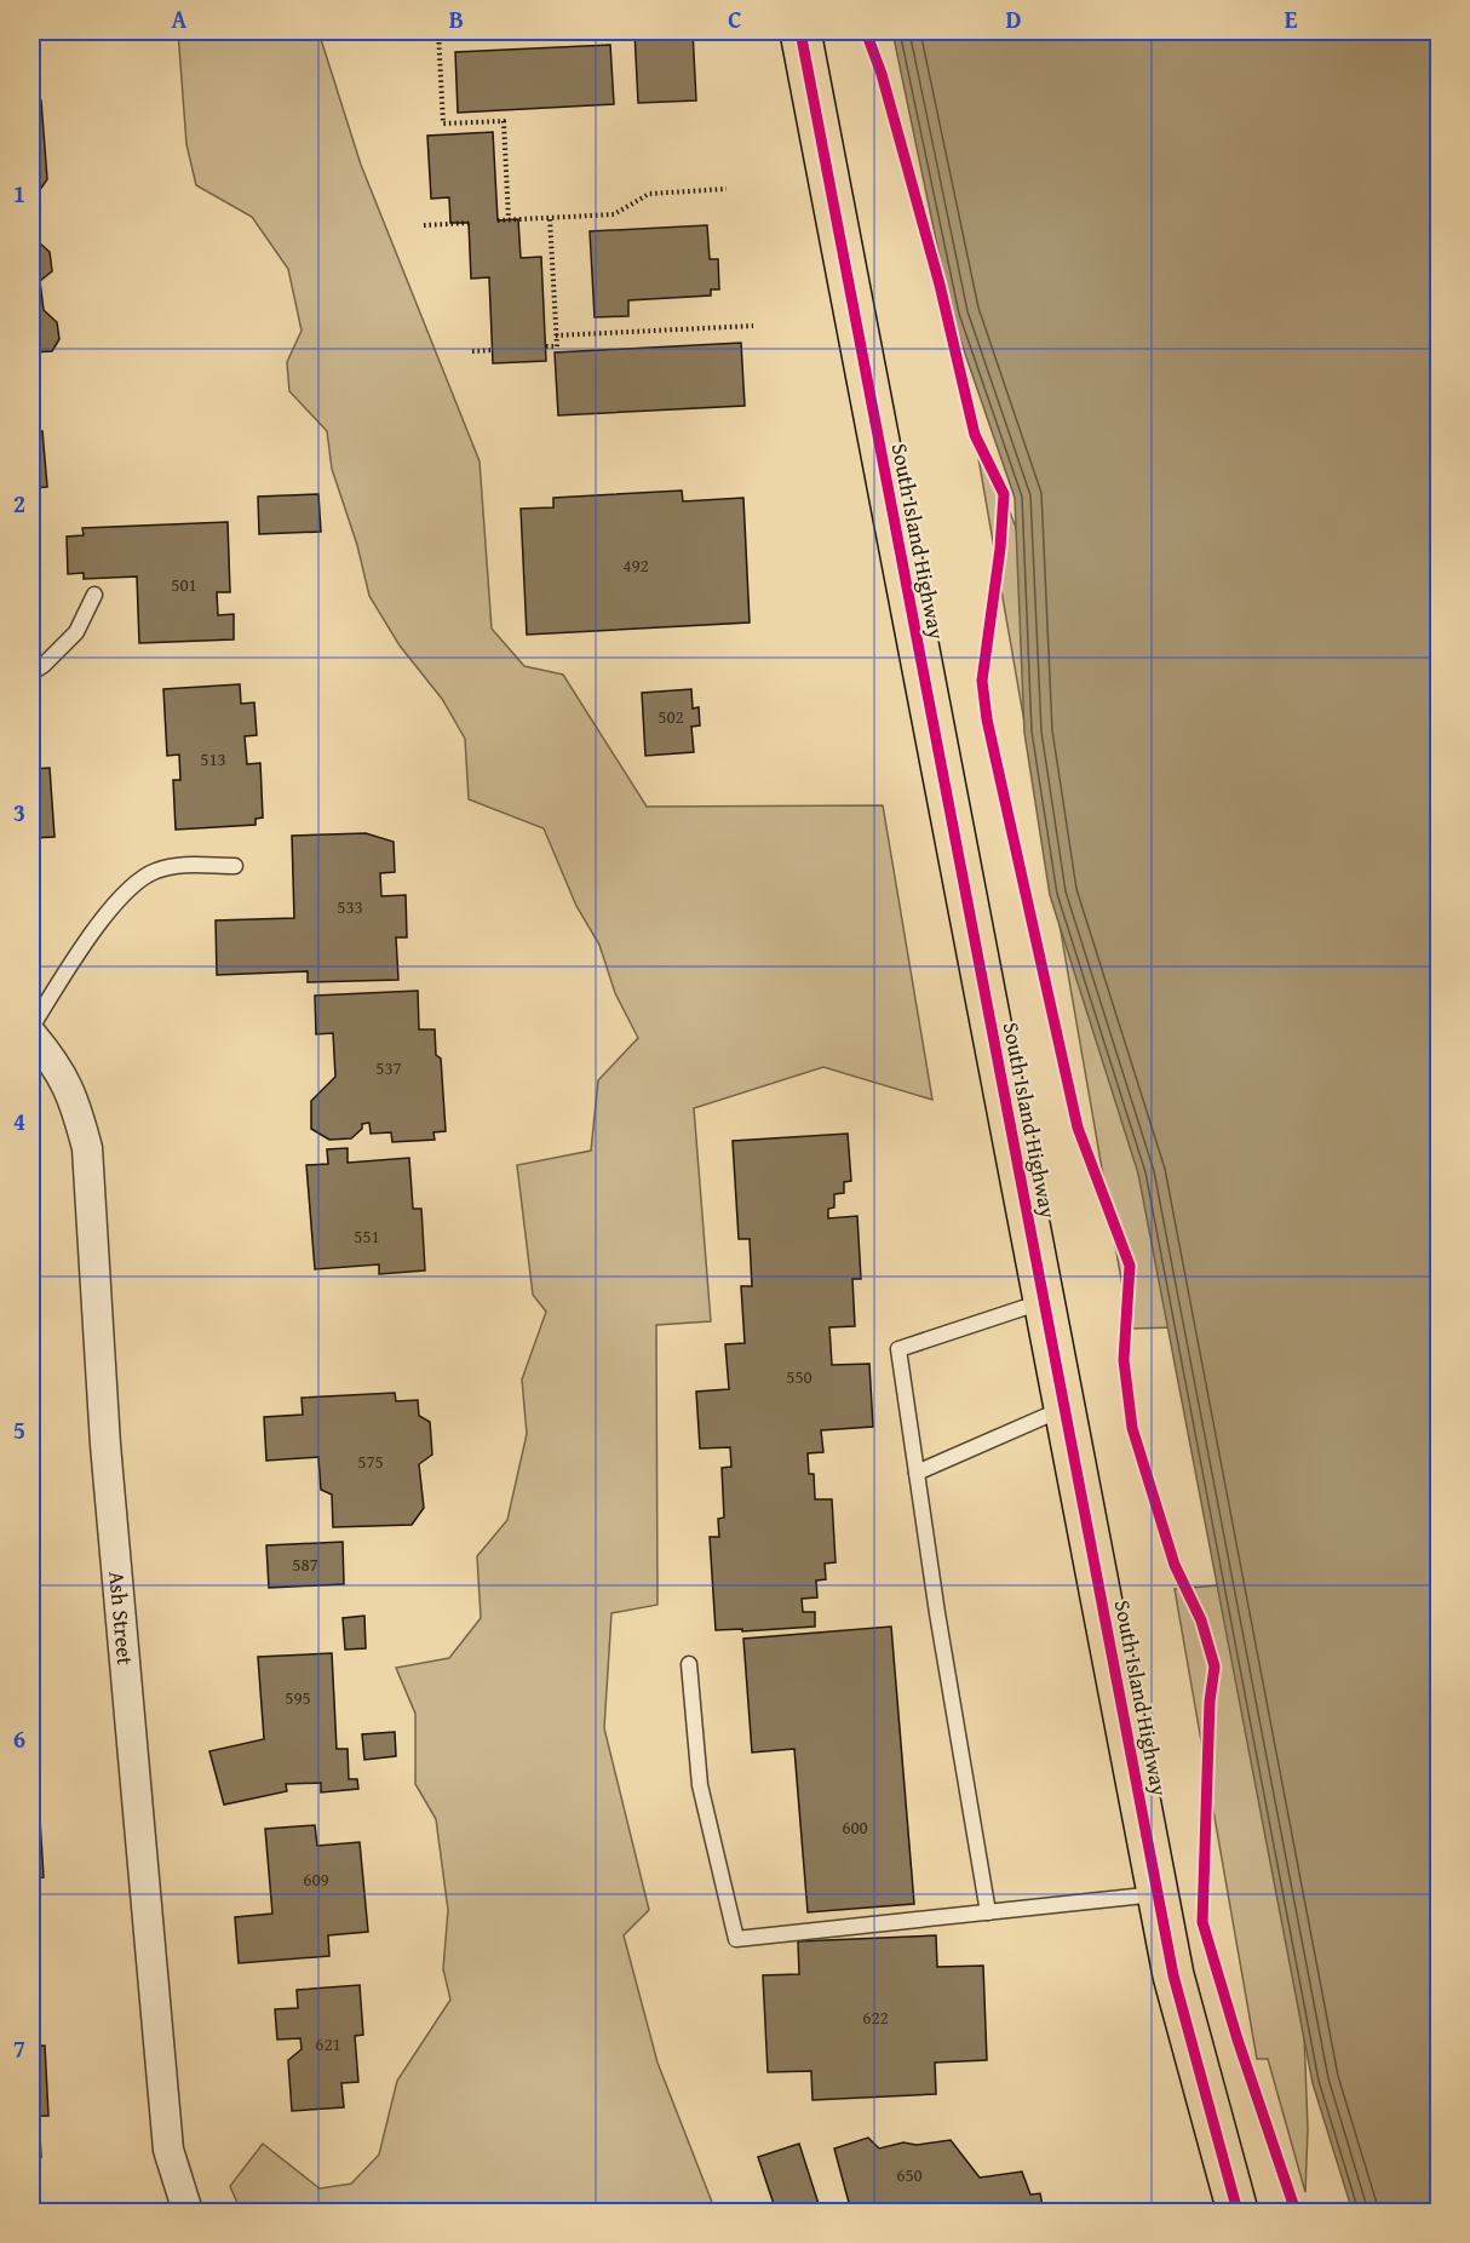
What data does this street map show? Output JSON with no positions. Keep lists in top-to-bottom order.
{
  "streets": {
    "main road": ["South Island Highway"],
    "street": ["Ash Street"]
  },
  "house_numbers": [
    "492",
    "501",
    "502",
    "513",
    "533",
    "537",
    "551",
    "550",
    "575",
    "587",
    "595",
    "600",
    "609",
    "622",
    "621",
    "650"
  ],
  "grid": {
    "columns": [
      "A",
      "B",
      "C",
      "D",
      "E"
    ],
    "rows": [
      "1",
      "2",
      "3",
      "4",
      "5",
      "6",
      "7"
    ]
  }
}
